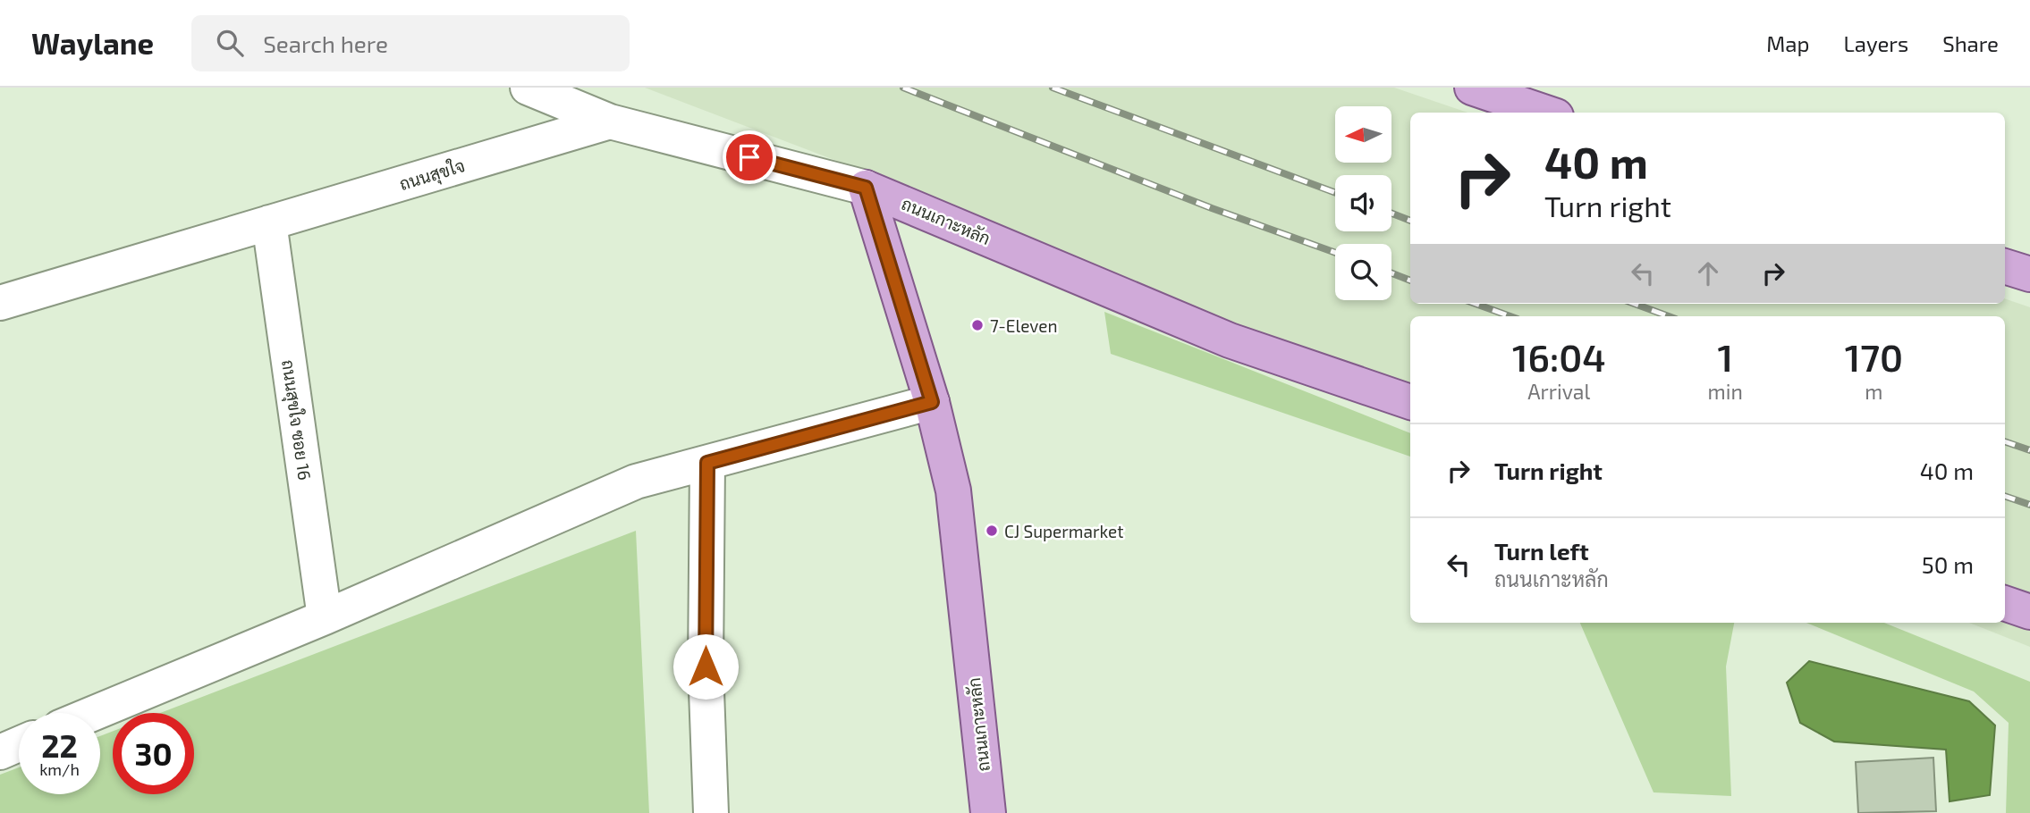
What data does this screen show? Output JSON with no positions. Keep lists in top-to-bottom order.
{
  "streets": {
    "main road": ["ถนนเกาะหลัก"],
    "street": ["ถนนสุขใจ", "ถนนสุขใจ ซอย 16"]
  },
  "crossings": [
    ["ถนนสุขใจ", "ถนนสุขใจ ซอย 16"]
  ],
  "places": ["7-Eleven", "CJ Supermarket"],
  "north": "left",
  "page": {
    "header": "Waylane",
    "search": "Search here",
    "nav": ["Map", "Layers", "Share"],
    "turn": ["40 m", "Turn right"],
    "eta": [
      "16:04",
      "Arrival",
      "1",
      "min",
      "170",
      "m"
    ],
    "list": [
      {
        "name": "Turn right",
        "value": "40 m"
      },
      {
        "name": "Turn left",
        "note": "ถนนเกาะหลัก",
        "value": "50 m"
      }
    ],
    "speed": "22 km/h",
    "limit": "30"
  }
}
